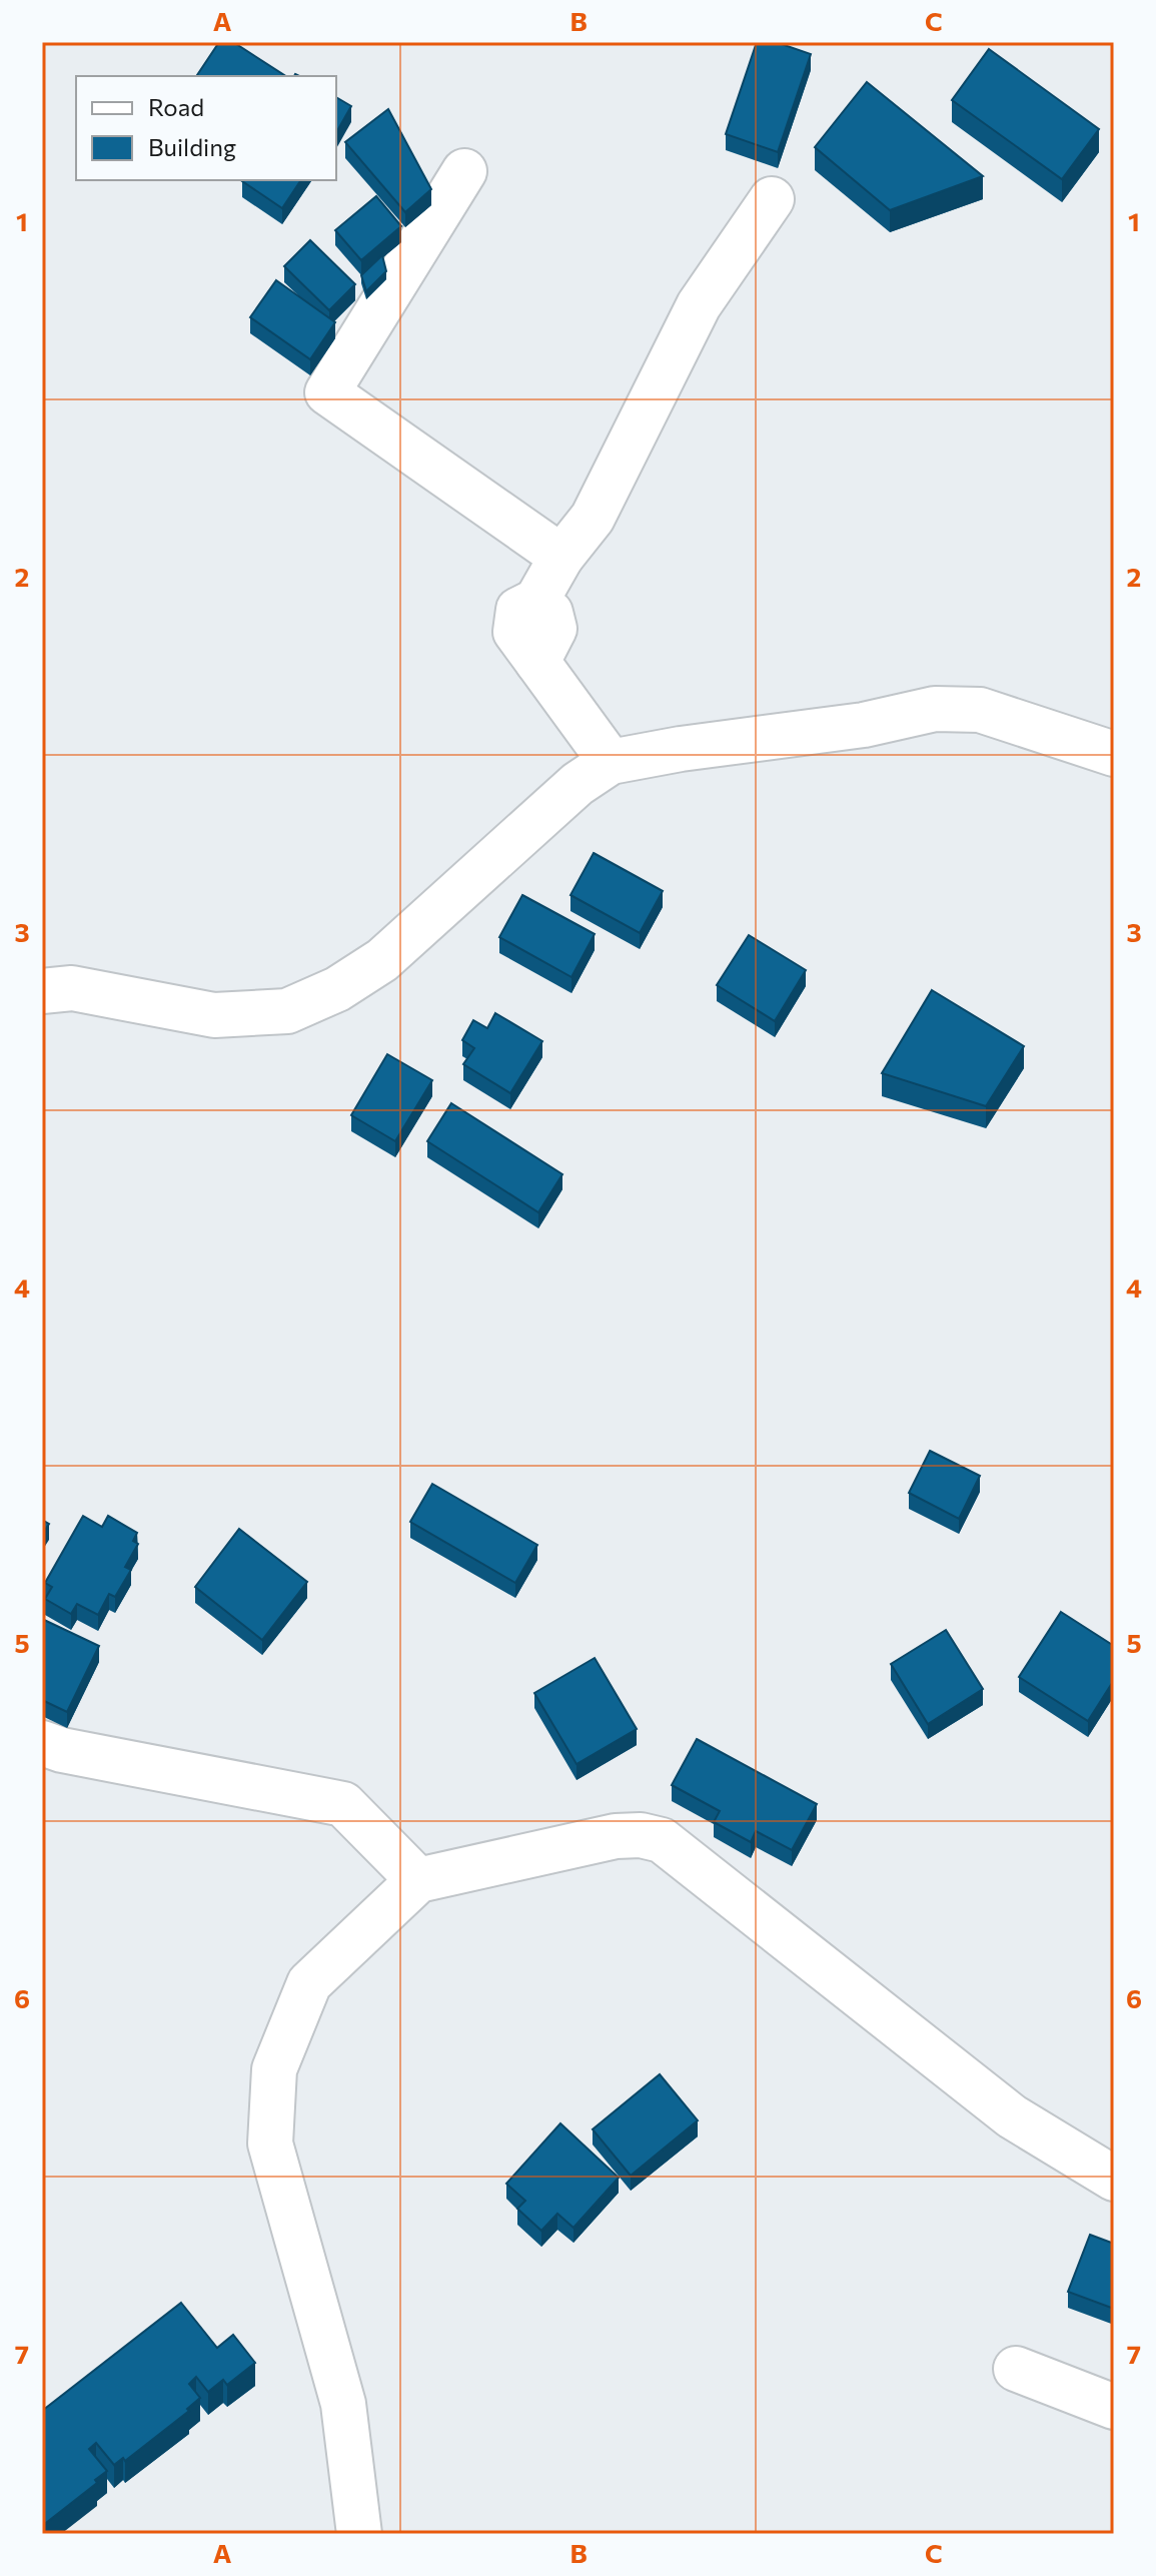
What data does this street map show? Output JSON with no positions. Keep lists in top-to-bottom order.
{
  "legend": ["Road", "Building"],
  "grid": {
    "columns": ["A", "B", "C"],
    "rows": [
      "1",
      "2",
      "3",
      "4",
      "5",
      "6",
      "7"
    ]
  }
}
